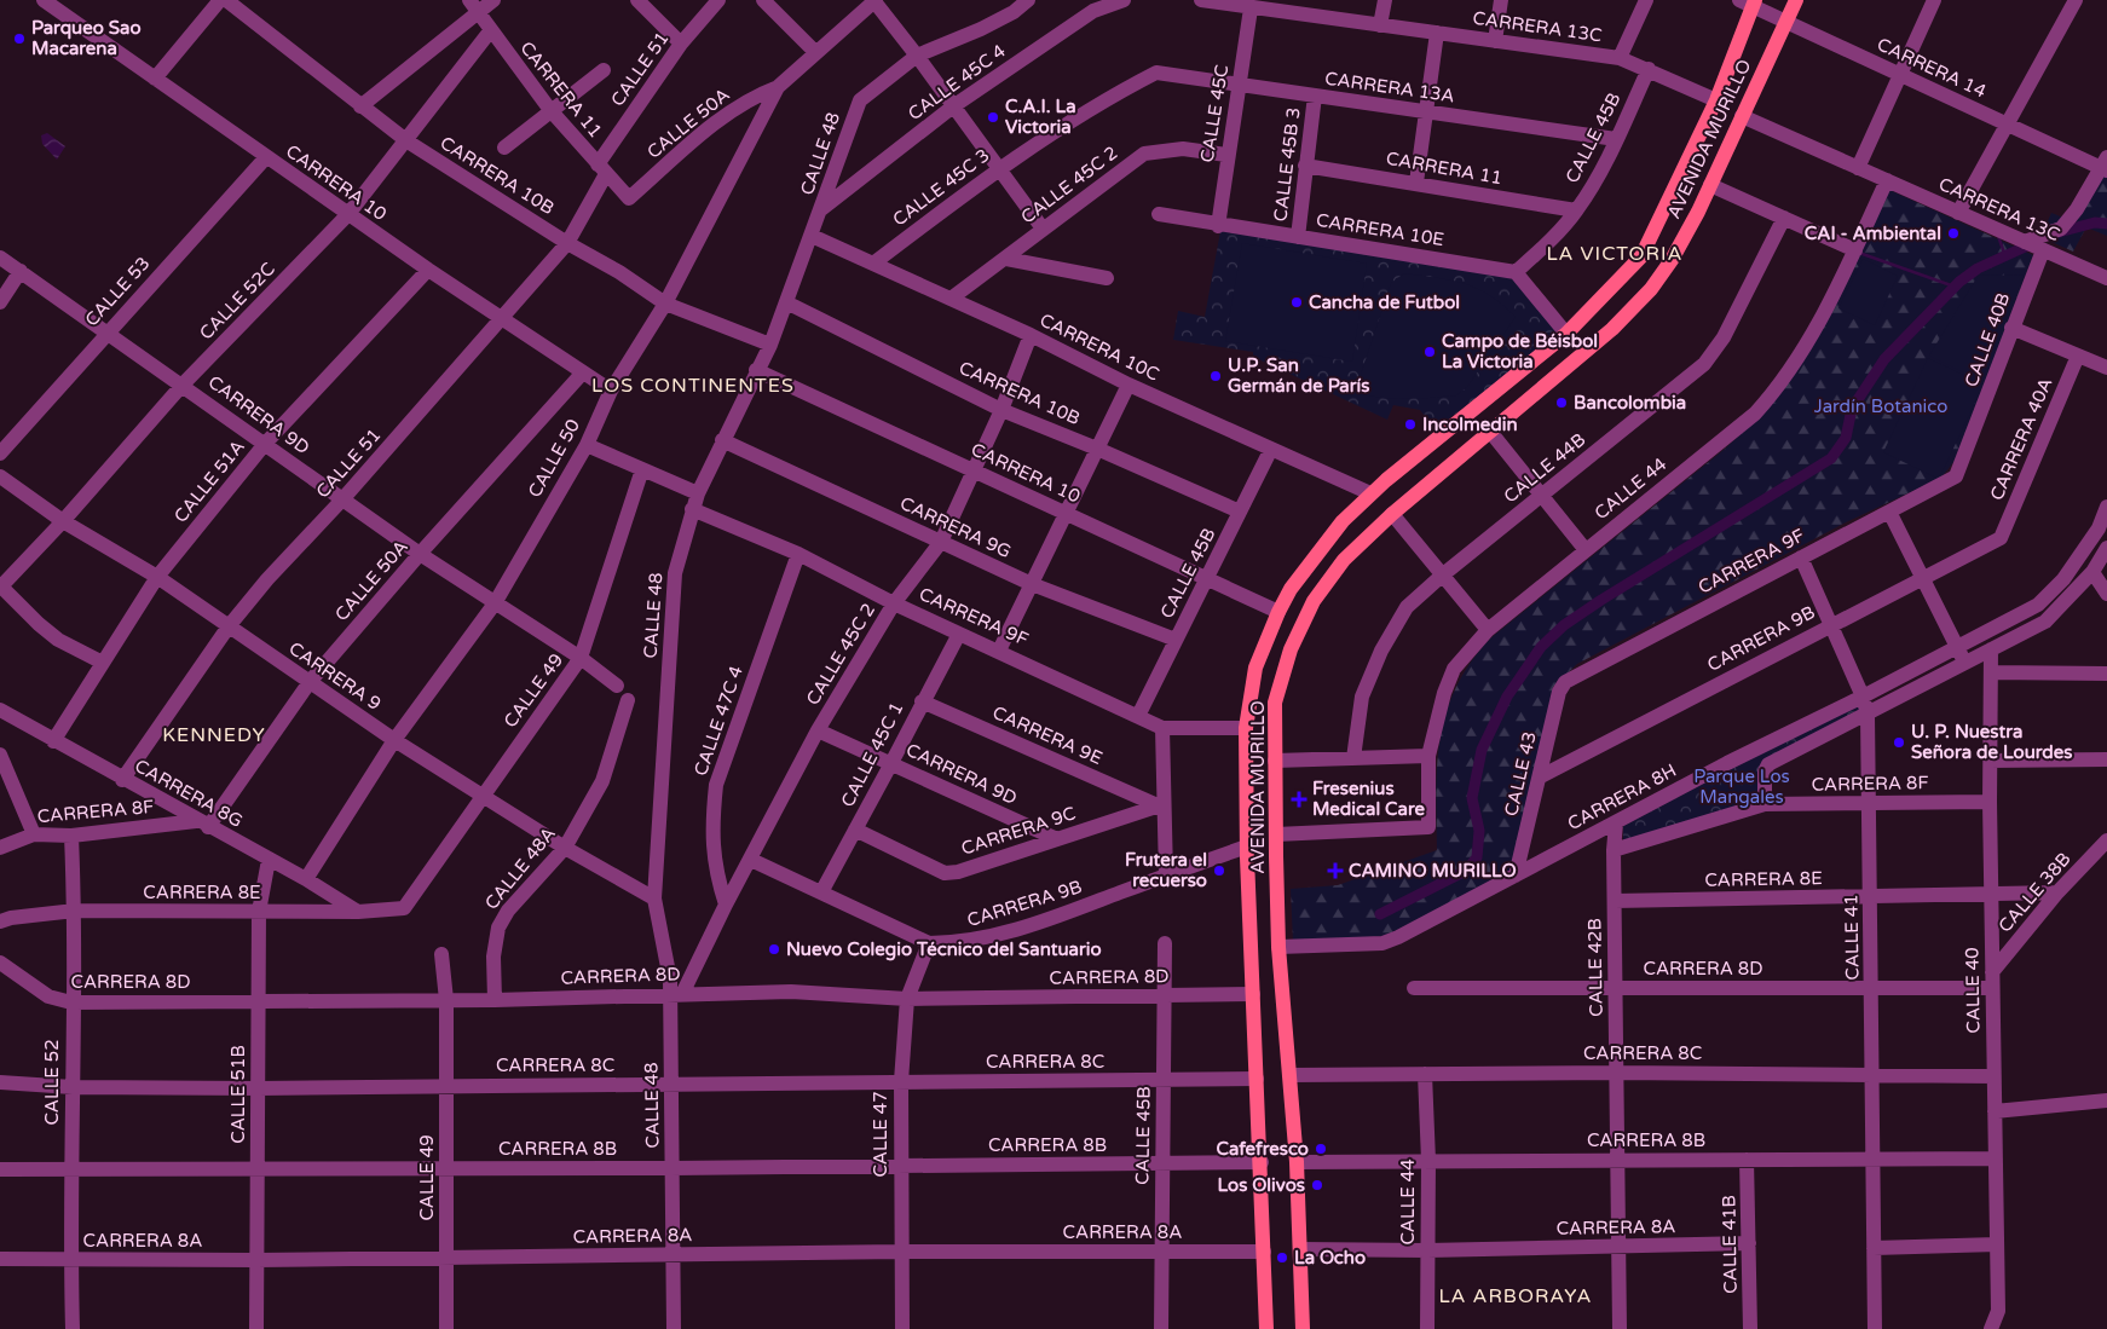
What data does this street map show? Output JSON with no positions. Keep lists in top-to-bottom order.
{
  "streets": {
    "main road": ["AVENIDA MURILLO"],
    "street": [
      "CARRERA 13C",
      "CARRERA 14",
      "CALLE 51",
      "CALLE 45C 4",
      "CARRERA 13A",
      "CARRERA 11",
      "CALLE 45C",
      "CALLE 50A",
      "CALLE 45B",
      "CALLE 48",
      "CALLE 45B 3",
      "CARRERA 10B",
      "CARRERA 10",
      "CALLE 45C 2",
      "CALLE 45C 3",
      "CARRERA 10E",
      "CALLE 53",
      "CALLE 52C",
      "CALLE 40B",
      "CARRERA 10C",
      "CARRERA 9D",
      "CARRERA 40A",
      "CALLE 50",
      "CALLE 44B",
      "CALLE 51A",
      "CALLE 44",
      "CARRERA 9G",
      "CARRERA 9F",
      "CARRERA 9B",
      "CARRERA 9",
      "CALLE 49",
      "CALLE 47C 4",
      "CARRERA 9E",
      "CALLE 45C 1",
      "CALLE 43",
      "CARRERA 8F",
      "CARRERA 8G",
      "CARRERA 8H",
      "CARRERA 9C",
      "CALLE 48A",
      "CARRERA 8E",
      "CALLE 38B",
      "CALLE 41",
      "CALLE 42B",
      "CARRERA 8D",
      "CALLE 40",
      "CARRERA 8C",
      "CALLE 52",
      "CALLE 51B",
      "CALLE 47",
      "CARRERA 8B",
      "CARRERA 8A",
      "CALLE 41B"
    ]
  },
  "crossings": [
    ["CARRERA 13C", "CALLE 45C"],
    ["CARRERA 13C", "CALLE 45B"],
    ["CARRERA 13C", "AVENIDA MURILLO"],
    ["CARRERA 13C", "CALLE 40B"],
    ["CARRERA 13C", "CALLE 44"],
    ["CARRERA 14", "AVENIDA MURILLO"],
    ["CALLE 51", "CARRERA 11"],
    ["CALLE 51", "CARRERA 10B"],
    ["CALLE 51", "CARRERA 10"],
    ["CALLE 51", "CARRERA 9D"],
    ["CALLE 51", "CARRERA 9"],
    ["CALLE 51", "CARRERA 8G"],
    ["CALLE 45C 4", "CALLE 48"],
    ["CARRERA 13A", "CALLE 45C"],
    ["CARRERA 13A", "CALLE 45B"],
    ["CARRERA 13A", "CALLE 45B 3"],
    ["CARRERA 13A", "CALLE 45C 3"],
    ["CARRERA 11", "CALLE 50A"],
    ["CARRERA 11", "CALLE 45B"],
    ["CARRERA 11", "CALLE 45B 3"],
    ["CARRERA 11", "CALLE 52C"],
    ["CALLE 45C", "CALLE 45C 2"],
    ["CALLE 45C", "CARRERA 10E"],
    ["CALLE 50A", "CARRERA 10"],
    ["CALLE 50A", "CARRERA 9D"],
    ["CALLE 50A", "CALLE 50"],
    ["CALLE 50A", "CARRERA 9"],
    ["CALLE 50A", "CARRERA 8F"],
    ["CALLE 50A", "CARRERA 8G"],
    ["CALLE 45B", "CARRERA 10B"],
    ["CALLE 45B", "CARRERA 10"],
    ["CALLE 45B", "CARRERA 10E"],
    ["CALLE 45B", "CARRERA 10C"],
    ["CALLE 45B", "CARRERA 9G"],
    ["CALLE 45B", "CARRERA 9F"],
    ["CALLE 45B", "CARRERA 8D"],
    ["CALLE 45B", "CARRERA 8C"],
    ["CALLE 45B", "CARRERA 8B"],
    ["CALLE 45B", "CARRERA 8A"],
    ["AVENIDA MURILLO", "CARRERA 10"],
    ["AVENIDA MURILLO", "CARRERA 10C"],
    ["AVENIDA MURILLO", "CALLE 44"],
    ["AVENIDA MURILLO", "CARRERA 9F"],
    ["AVENIDA MURILLO", "CARRERA 9B"],
    ["AVENIDA MURILLO", "CARRERA 8H"],
    ["AVENIDA MURILLO", "CARRERA 8D"],
    ["AVENIDA MURILLO", "CARRERA 8C"],
    ["AVENIDA MURILLO", "CARRERA 8B"],
    ["AVENIDA MURILLO", "CARRERA 8A"],
    ["CALLE 48", "CARRERA 10B"],
    ["CALLE 48", "CARRERA 10"],
    ["CALLE 48", "CALLE 45C 2"],
    ["CALLE 48", "CARRERA 10C"],
    ["CALLE 48", "CARRERA 9G"],
    ["CALLE 48", "CARRERA 9F"],
    ["CALLE 48", "CARRERA 9"],
    ["CALLE 48", "CARRERA 8D"],
    ["CALLE 48", "CARRERA 8C"],
    ["CALLE 48", "CARRERA 8B"],
    ["CALLE 48", "CARRERA 8A"],
    ["CALLE 45B 3", "CARRERA 10E"],
    ["CARRERA 10B", "CALLE 45C 2"],
    ["CARRERA 10B", "CALLE 52C"],
    ["CARRERA 10B", "CALLE 50"],
    ["CARRERA 10", "CALLE 45C 2"],
    ["CARRERA 10", "CALLE 53"],
    ["CARRERA 10", "CALLE 52C"],
    ["CARRERA 10", "CALLE 50"],
    ["CARRERA 10", "CALLE 51A"],
    ["CALLE 45C 2", "CARRERA 10C"],
    ["CALLE 45C 2", "CARRERA 9D"],
    ["CALLE 45C 2", "CARRERA 9G"],
    ["CALLE 45C 2", "CARRERA 9F"],
    ["CALLE 45C 2", "CARRERA 9B"],
    ["CALLE 45C 2", "CALLE 47C 4"],
    ["CALLE 45C 2", "CARRERA 8D"],
    ["CALLE 45C 3", "CARRERA 10C"],
    ["CALLE 53", "CARRERA 9D"],
    ["CALLE 52C", "CARRERA 9D"],
    ["CALLE 52C", "CARRERA 9"],
    ["CALLE 40B", "CARRERA 9F"],
    ["CARRERA 9D", "CALLE 50"],
    ["CARRERA 9D", "CALLE 51A"],
    ["CARRERA 9D", "CALLE 49"],
    ["CARRERA 9D", "CALLE 45C 1"],
    ["CARRERA 9D", "CARRERA 9C"],
    ["CARRERA 40A", "CARRERA 9B"],
    ["CALLE 50", "CARRERA 9"],
    ["CALLE 50", "CARRERA 8G"],
    ["CALLE 51A", "CARRERA 9"],
    ["CALLE 51A", "CARRERA 8G"],
    ["CALLE 44", "CARRERA 8C"],
    ["CALLE 44", "CARRERA 8B"],
    ["CALLE 44", "CARRERA 8A"],
    ["CARRERA 9F", "CALLE 47C 4"],
    ["CARRERA 9F", "CALLE 45C 1"],
    ["CARRERA 9F", "CALLE 43"],
    ["CARRERA 9F", "CALLE 41"],
    ["CARRERA 9B", "CALLE 45C 1"],
    ["CARRERA 9B", "CALLE 43"],
    ["CARRERA 9B", "CALLE 41"],
    ["CARRERA 9B", "CALLE 47"],
    ["CARRERA 9", "CALLE 49"],
    ["CARRERA 9", "CALLE 48A"],
    ["CALLE 49", "CARRERA 8E"],
    ["CALLE 49", "CARRERA 8D"],
    ["CALLE 49", "CARRERA 8C"],
    ["CALLE 49", "CARRERA 8B"],
    ["CALLE 49", "CARRERA 8A"],
    ["CARRERA 9E", "CALLE 45C 1"],
    ["CARRERA 9E", "CARRERA 9C"],
    ["CALLE 45C 1", "CARRERA 9C"],
    ["CALLE 43", "CARRERA 8H"],
    ["CARRERA 8F", "CARRERA 8G"],
    ["CARRERA 8F", "CARRERA 8H"],
    ["CARRERA 8F", "CALLE 41"],
    ["CARRERA 8F", "CALLE 42B"],
    ["CARRERA 8F", "CALLE 40"],
    ["CARRERA 8F", "CALLE 52"],
    ["CARRERA 8G", "CARRERA 8E"],
    ["CARRERA 8G", "CALLE 51B"],
    ["CARRERA 8H", "CALLE 41"],
    ["CARRERA 8H", "CALLE 42B"],
    ["CARRERA 8H", "CALLE 40"],
    ["CALLE 48A", "CARRERA 8D"],
    ["CARRERA 8E", "CALLE 38B"],
    ["CARRERA 8E", "CALLE 41"],
    ["CARRERA 8E", "CALLE 42B"],
    ["CARRERA 8E", "CALLE 40"],
    ["CARRERA 8E", "CALLE 52"],
    ["CARRERA 8E", "CALLE 51B"],
    ["CALLE 38B", "CARRERA 8D"],
    ["CALLE 38B", "CALLE 40"],
    ["CALLE 41", "CARRERA 8D"],
    ["CALLE 41", "CARRERA 8C"],
    ["CALLE 41", "CARRERA 8B"],
    ["CALLE 42B", "CARRERA 8D"],
    ["CALLE 42B", "CARRERA 8C"],
    ["CALLE 42B", "CARRERA 8B"],
    ["CALLE 42B", "CARRERA 8A"],
    ["CARRERA 8D", "CALLE 40"],
    ["CARRERA 8D", "CALLE 52"],
    ["CARRERA 8D", "CALLE 51B"],
    ["CARRERA 8D", "CALLE 47"],
    ["CALLE 40", "CARRERA 8C"],
    ["CALLE 40", "CARRERA 8B"],
    ["CARRERA 8C", "CALLE 52"],
    ["CARRERA 8C", "CALLE 51B"],
    ["CARRERA 8C", "CALLE 47"],
    ["CALLE 52", "CARRERA 8B"],
    ["CALLE 52", "CARRERA 8A"],
    ["CALLE 51B", "CARRERA 8B"],
    ["CALLE 51B", "CARRERA 8A"],
    ["CALLE 47", "CARRERA 8B"],
    ["CALLE 47", "CARRERA 8A"],
    ["CARRERA 8B", "CALLE 41B"],
    ["CARRERA 8A", "CALLE 41B"]
  ],
  "districts": [
    "LA VICTORIA",
    "LOS CONTINENTES",
    "KENNEDY",
    "LA ARBORAYA"
  ],
  "parks": ["Jardín Botanico", "Parque Los Mangales"],
  "places": {
    "other": [
      "Parqueo Sao Macarena",
      "C.A.I. La Victoria",
      "CAI - Ambiental",
      "Cancha de Futbol",
      "Campo de Béisbol La Victoria",
      "U.P. San Germán de París",
      "Bancolombia",
      "Incolmedin",
      "U. P. Nuestra Señora de Lourdes",
      "Frutera el recuerso",
      "Nuevo Colegio Técnico del Santuario",
      "Cafefresco",
      "Los Olivos",
      "La Ocho"
    ],
    "health": ["Fresenius Medical Care", "CAMINO MURILLO"]
  }
}
